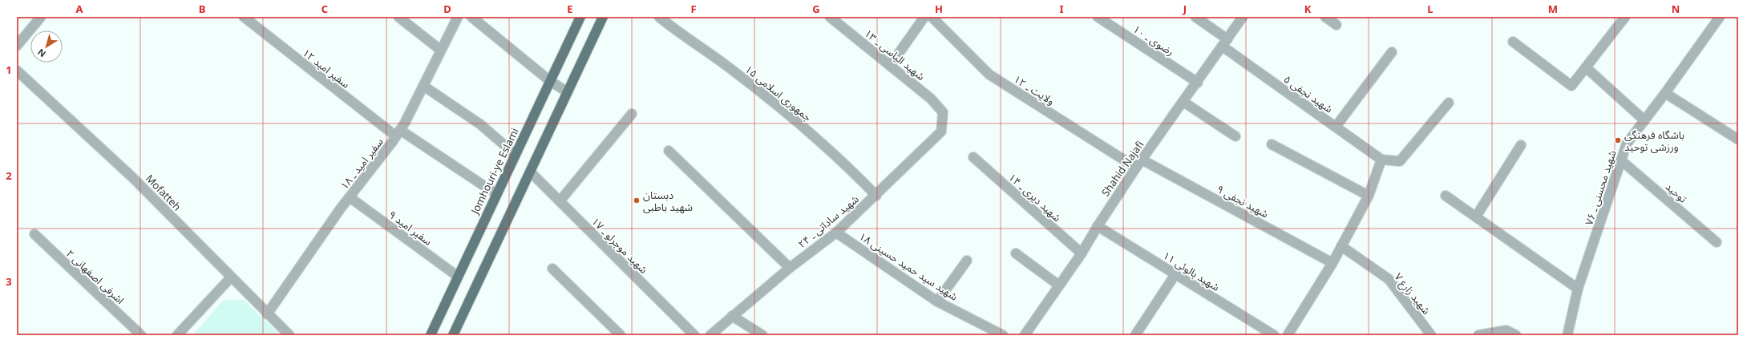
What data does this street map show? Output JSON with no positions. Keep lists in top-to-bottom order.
{
  "streets": {
    "main road": ["Jomhouri-ye Eslami"],
    "street": [
      "رضوی ـ ۱۰",
      "شهید الیاسی ـ ۱۳",
      "سفیر امید ۱۲",
      "ولایت ـ ۱۲",
      "جمهوری اسلامی ۱۵",
      "شهید نجفی ۵",
      "سفیر امید ـ ۱۸",
      "Shahid Najafi",
      "شهید محسنی ـ ۷۶",
      "Mofatteh",
      "توحید",
      "شهید دیری ـ ۱۴",
      "شهید نجفی ۹",
      "شهید ساداتی ـ ۲۴",
      "سفیر امید ۹",
      "شهید موجرلو ـ ۱۷",
      "شهید سید حمید حسینی ۱۸",
      "شهید بالوئی ۱۱",
      "اشرفی اصفهانی ۲",
      "شهید زارع ۷"
    ]
  },
  "crossings": [
    ["رضوی ـ ۱۰", "Shahid Najafi"],
    ["شهید الیاسی ـ ۱۳", "شهید ساداتی ـ ۲۴"],
    ["سفیر امید ۱۲", "سفیر امید ـ ۱۸"],
    ["سفیر امید ۱۲", "Jomhouri-ye Eslami"],
    ["ولایت ـ ۱۲", "Shahid Najafi"],
    ["ولایت ـ ۱۲", "شهید نجفی ۹"],
    ["جمهوری اسلامی ۱۵", "شهید ساداتی ـ ۲۴"],
    ["شهید نجفی ۵", "Shahid Najafi"],
    ["سفیر امید ـ ۱۸", "Mofatteh"],
    ["سفیر امید ـ ۱۸", "سفیر امید ۹"],
    ["Shahid Najafi", "شهید دیری ـ ۱۴"],
    ["Shahid Najafi", "شهید نجفی ۹"],
    ["Shahid Najafi", "شهید بالوئی ۱۱"],
    ["Jomhouri-ye Eslami", "سفیر امید ۹"],
    ["شهید محسنی ـ ۷۶", "توحید"],
    ["شهید ساداتی ـ ۲۴", "شهید سید حمید حسینی ۱۸"]
  ],
  "places": ["باشگاه فرهنگی ورزشی توحید", "دبستان شهید باطبی"],
  "north": "bottom left",
  "grid": {
    "columns": [
      "A",
      "B",
      "C",
      "D",
      "E",
      "F",
      "G",
      "H",
      "I",
      "J",
      "K",
      "L",
      "M",
      "N"
    ],
    "rows": ["1", "2", "3"]
  }
}
